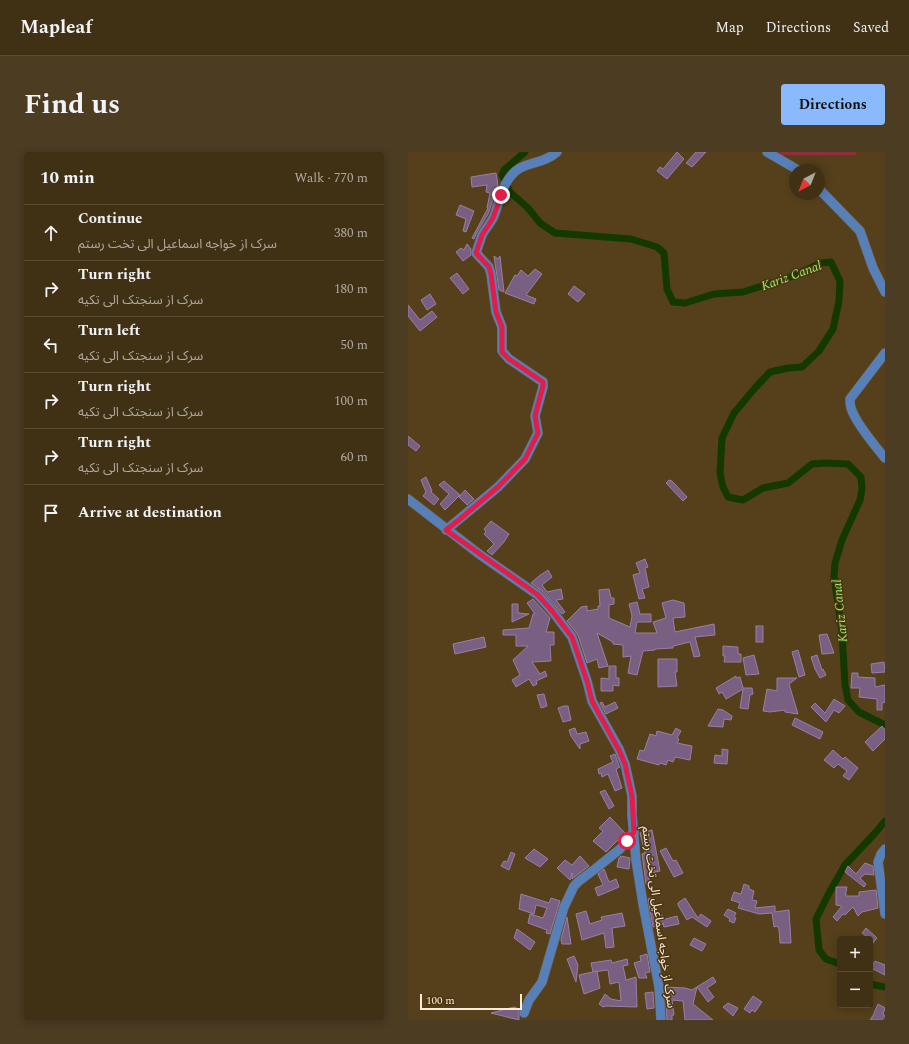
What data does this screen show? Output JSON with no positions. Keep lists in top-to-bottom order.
{
  "streets": {
    "street": ["سرک از خواجه اسماعیل الی تخت رستم"]
  },
  "water": ["Kariz Canal"],
  "scale_bar": "100 m",
  "north": "bottom left",
  "page": {
    "header": "Mapleaf",
    "nav": ["Map", "Directions", "Saved"],
    "title": "Find us",
    "buttons": "Directions",
    "heading": ["10 min", "Walk · 770 m"],
    "list": [
      ["Continue", "سرک از خواجه اسماعیل الی تخت رستم", "380 m"],
      ["Turn right", "سرک از سنجتک الی تکیه", "180 m"],
      ["Turn left", "سرک از سنجتک الی تکیه", "50 m"],
      ["Turn right", "سرک از سنجتک الی تکیه", "100 m"],
      ["Turn right", "سرک از سنجتک الی تکیه", "60 m"],
      "Arrive at destination"
    ],
    "map_buttons": ["+", "−"],
    "scale": "100 m"
  }
}
